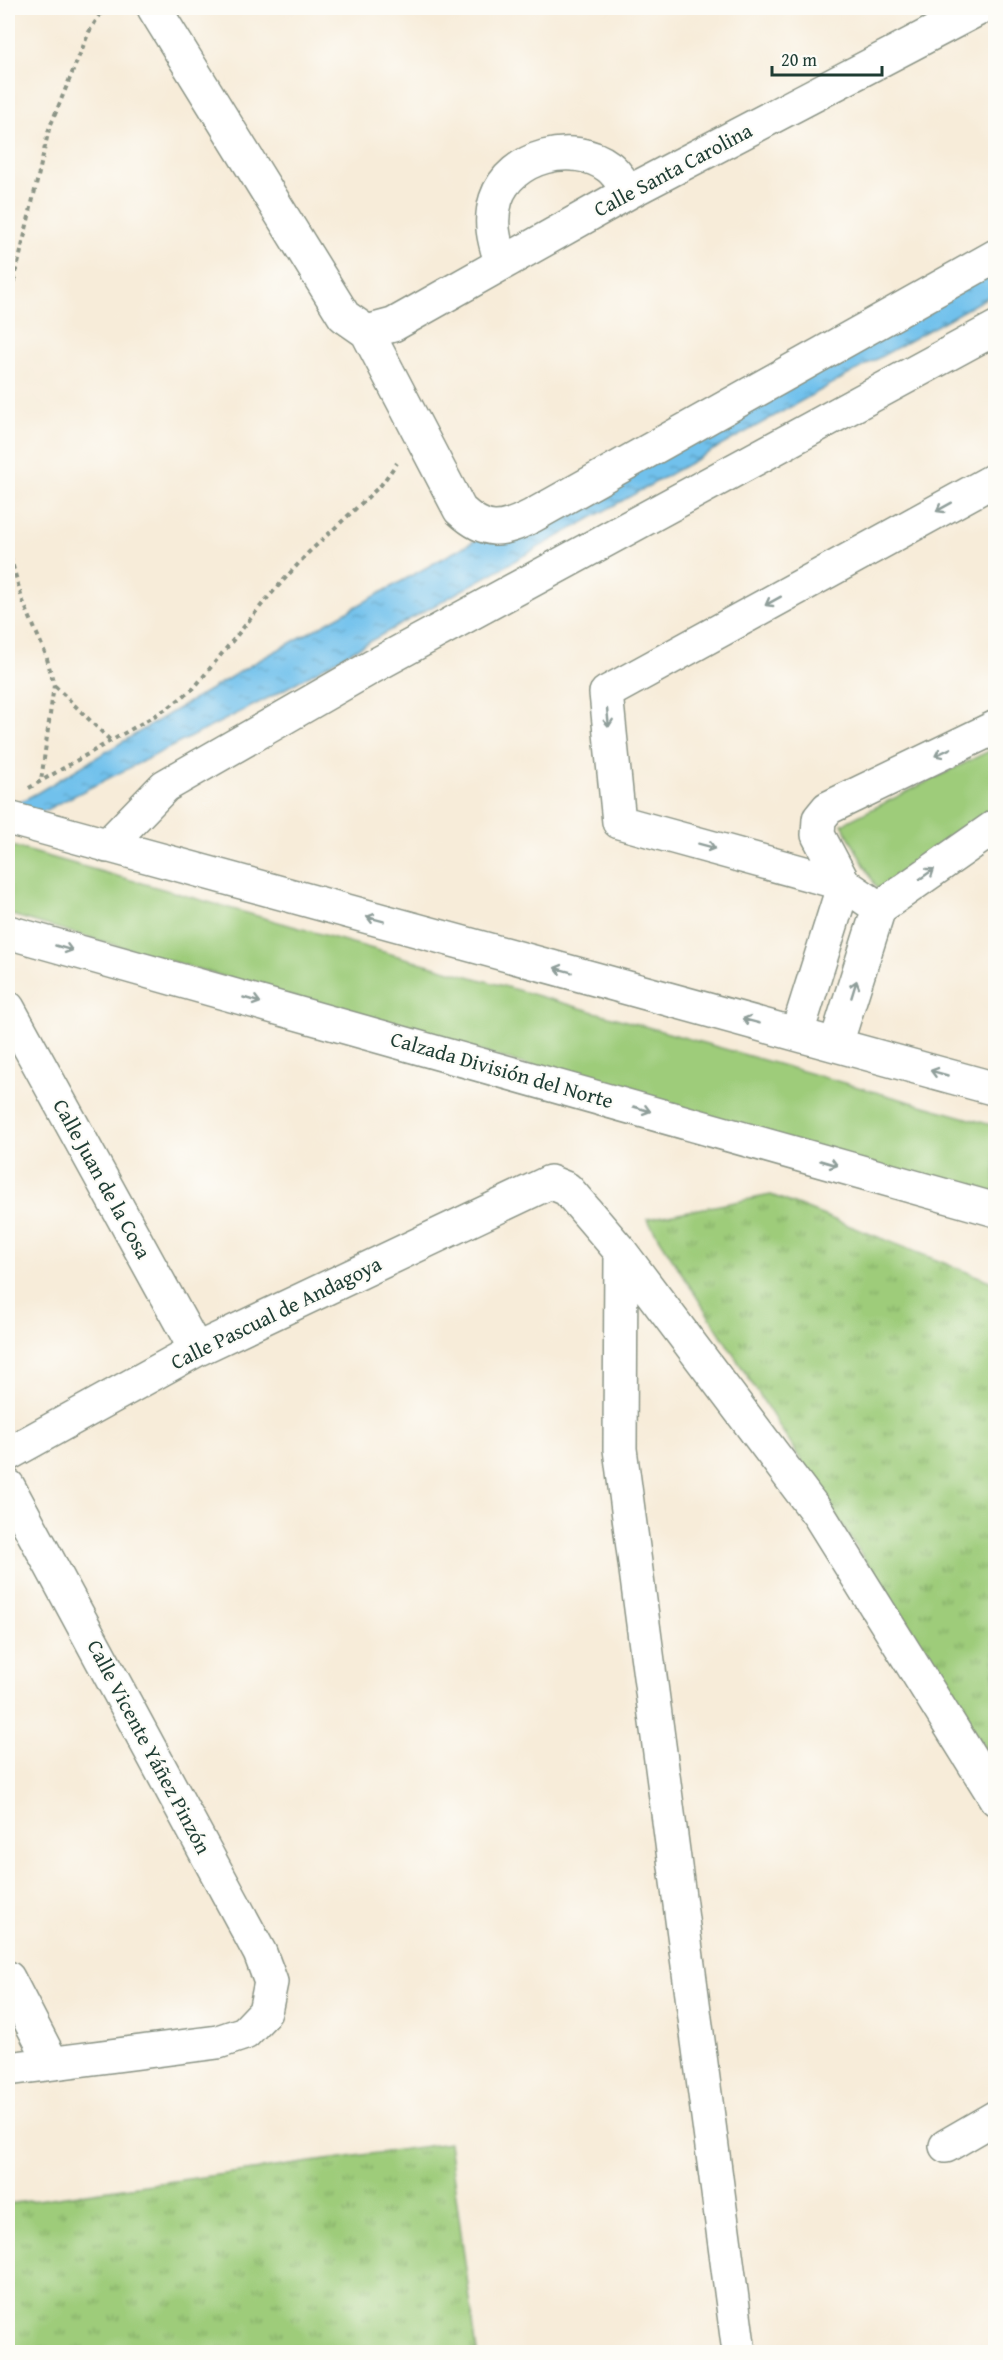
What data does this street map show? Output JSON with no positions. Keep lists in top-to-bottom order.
{
  "streets": {
    "street": [
      "Calle Santa Carolina",
      "Calzada División del Norte",
      "Calle Juan de la Cosa",
      "Calle Pascual de Andagoya",
      "Calle Vicente Yáñez Pinzón"
    ]
  },
  "crossings": [
    ["Calle Juan de la Cosa", "Calle Pascual de Andagoya"]
  ],
  "scale_bar": "20 m"
}
